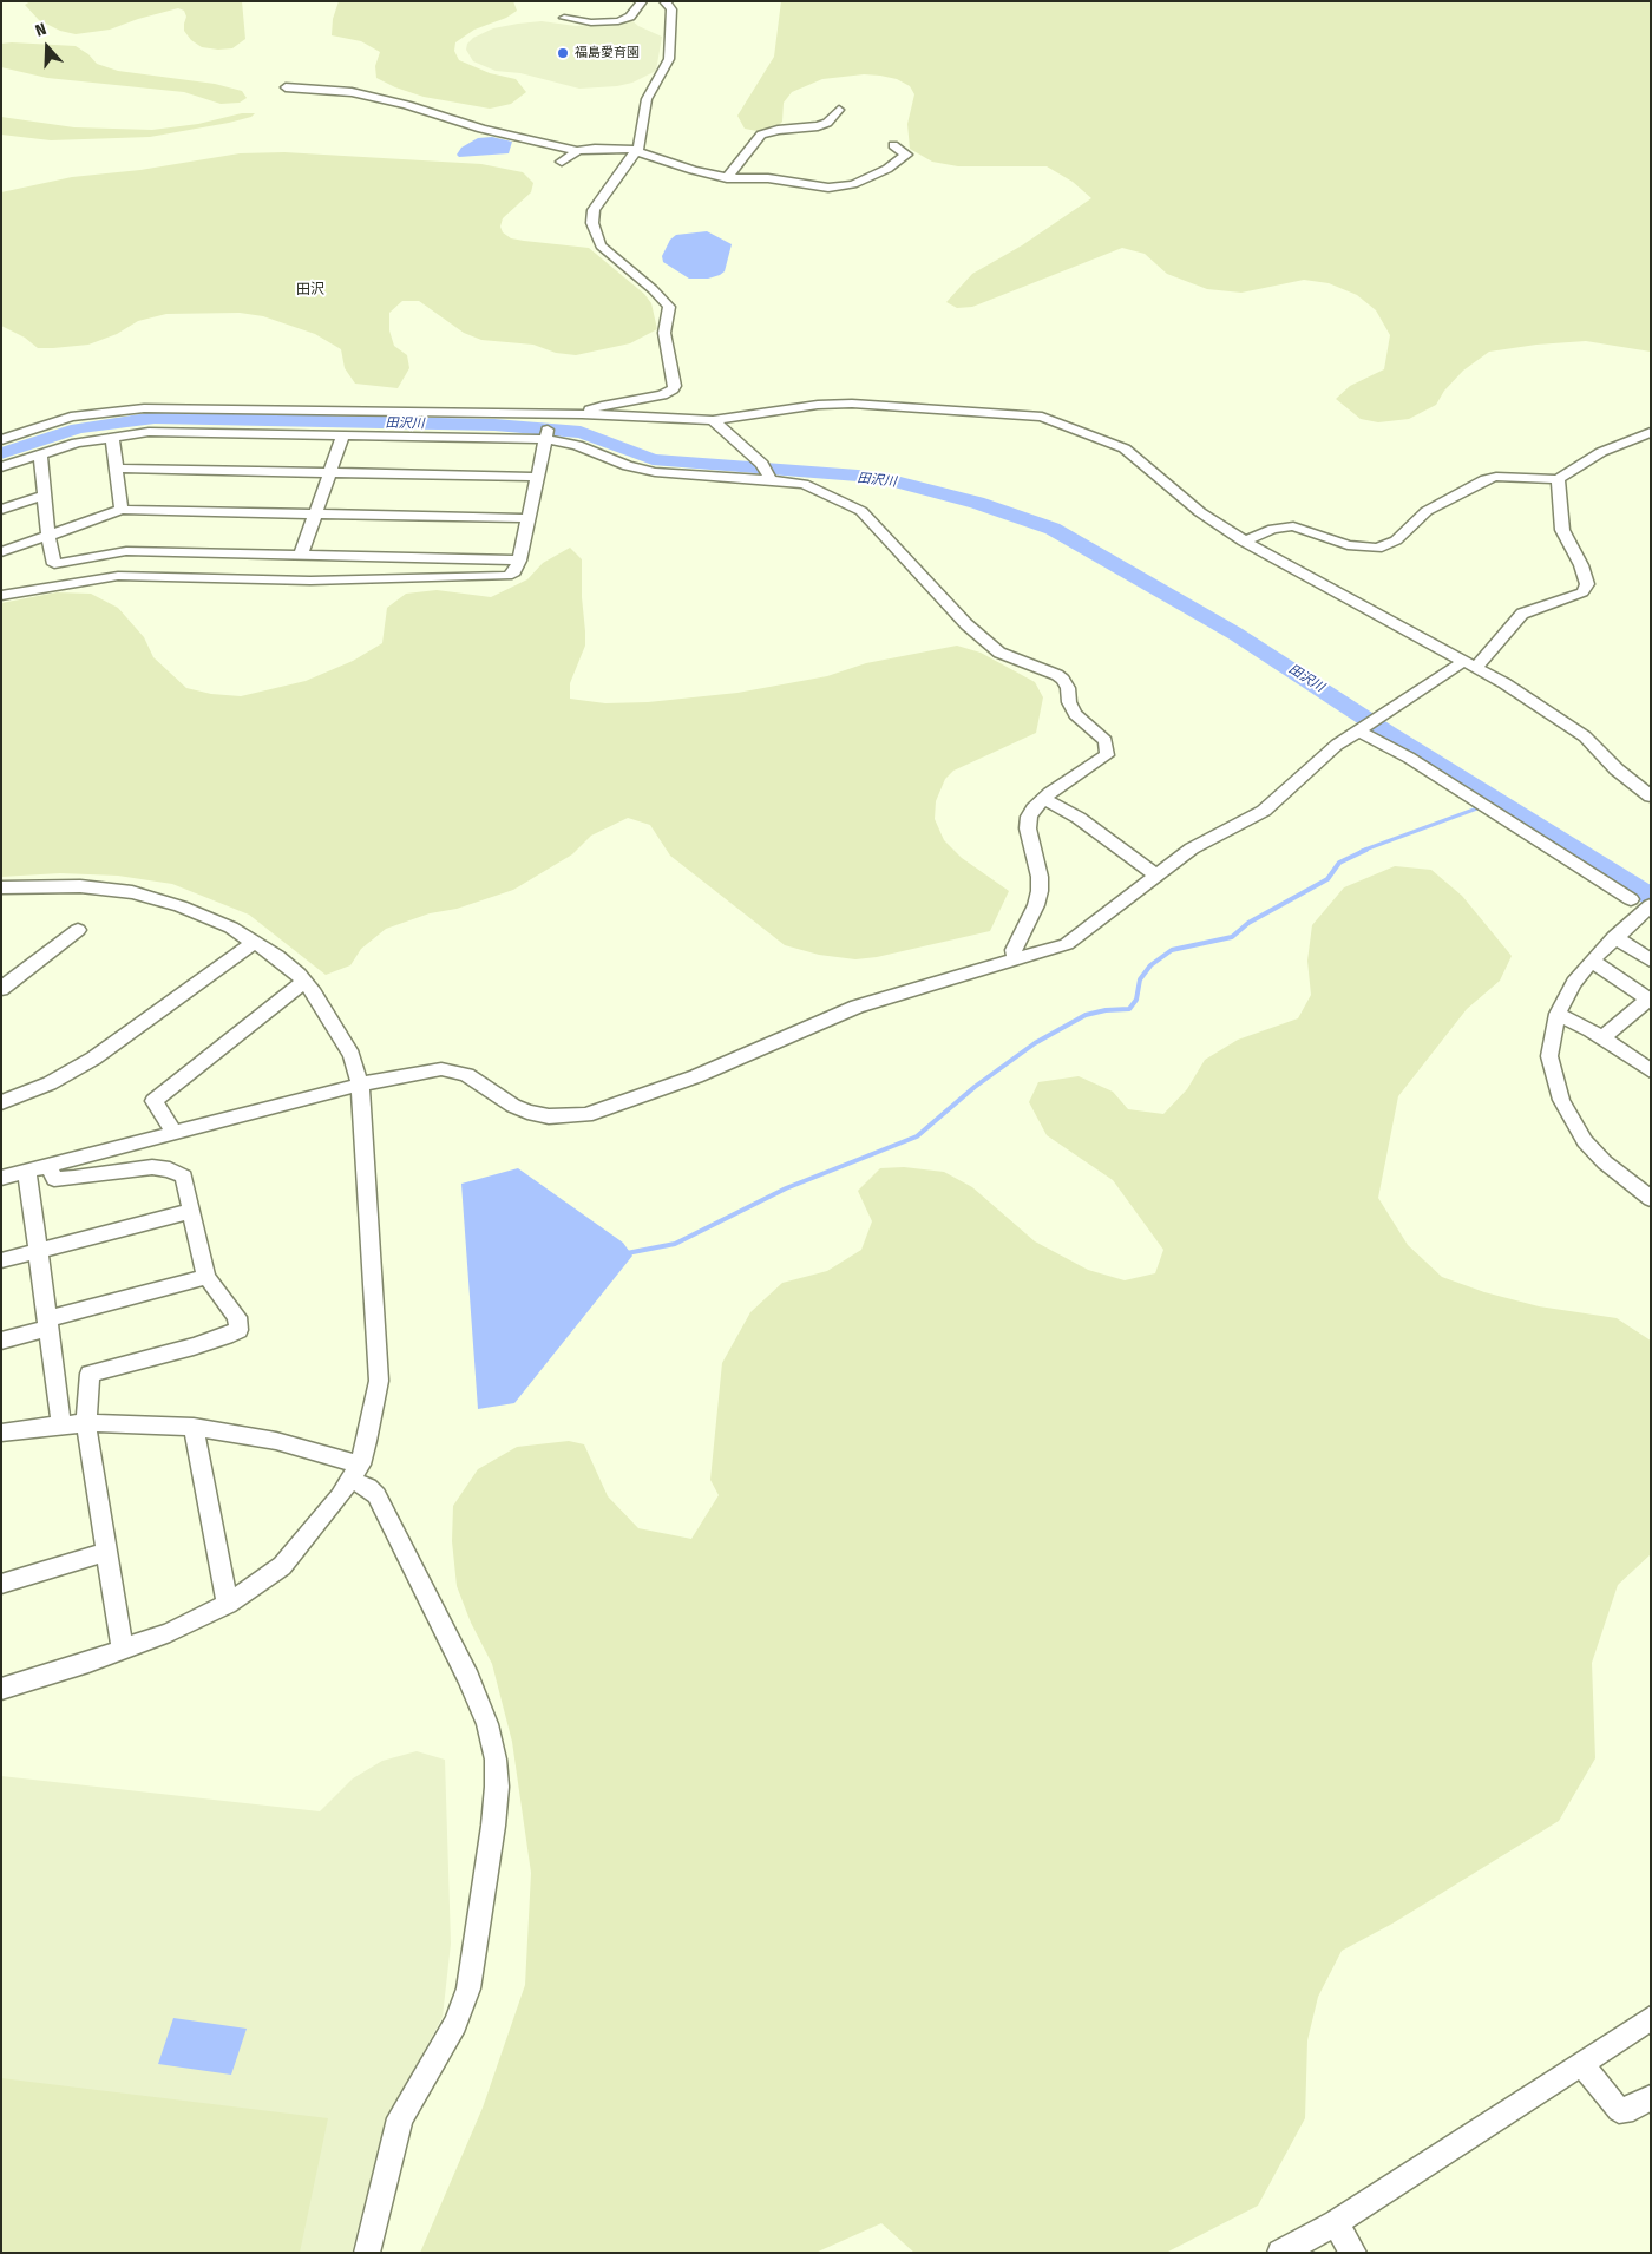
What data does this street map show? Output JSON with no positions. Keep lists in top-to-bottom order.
{
  "districts": ["田沢"],
  "water": ["田沢川"],
  "places": ["福島愛育園"],
  "north": "top"
}
